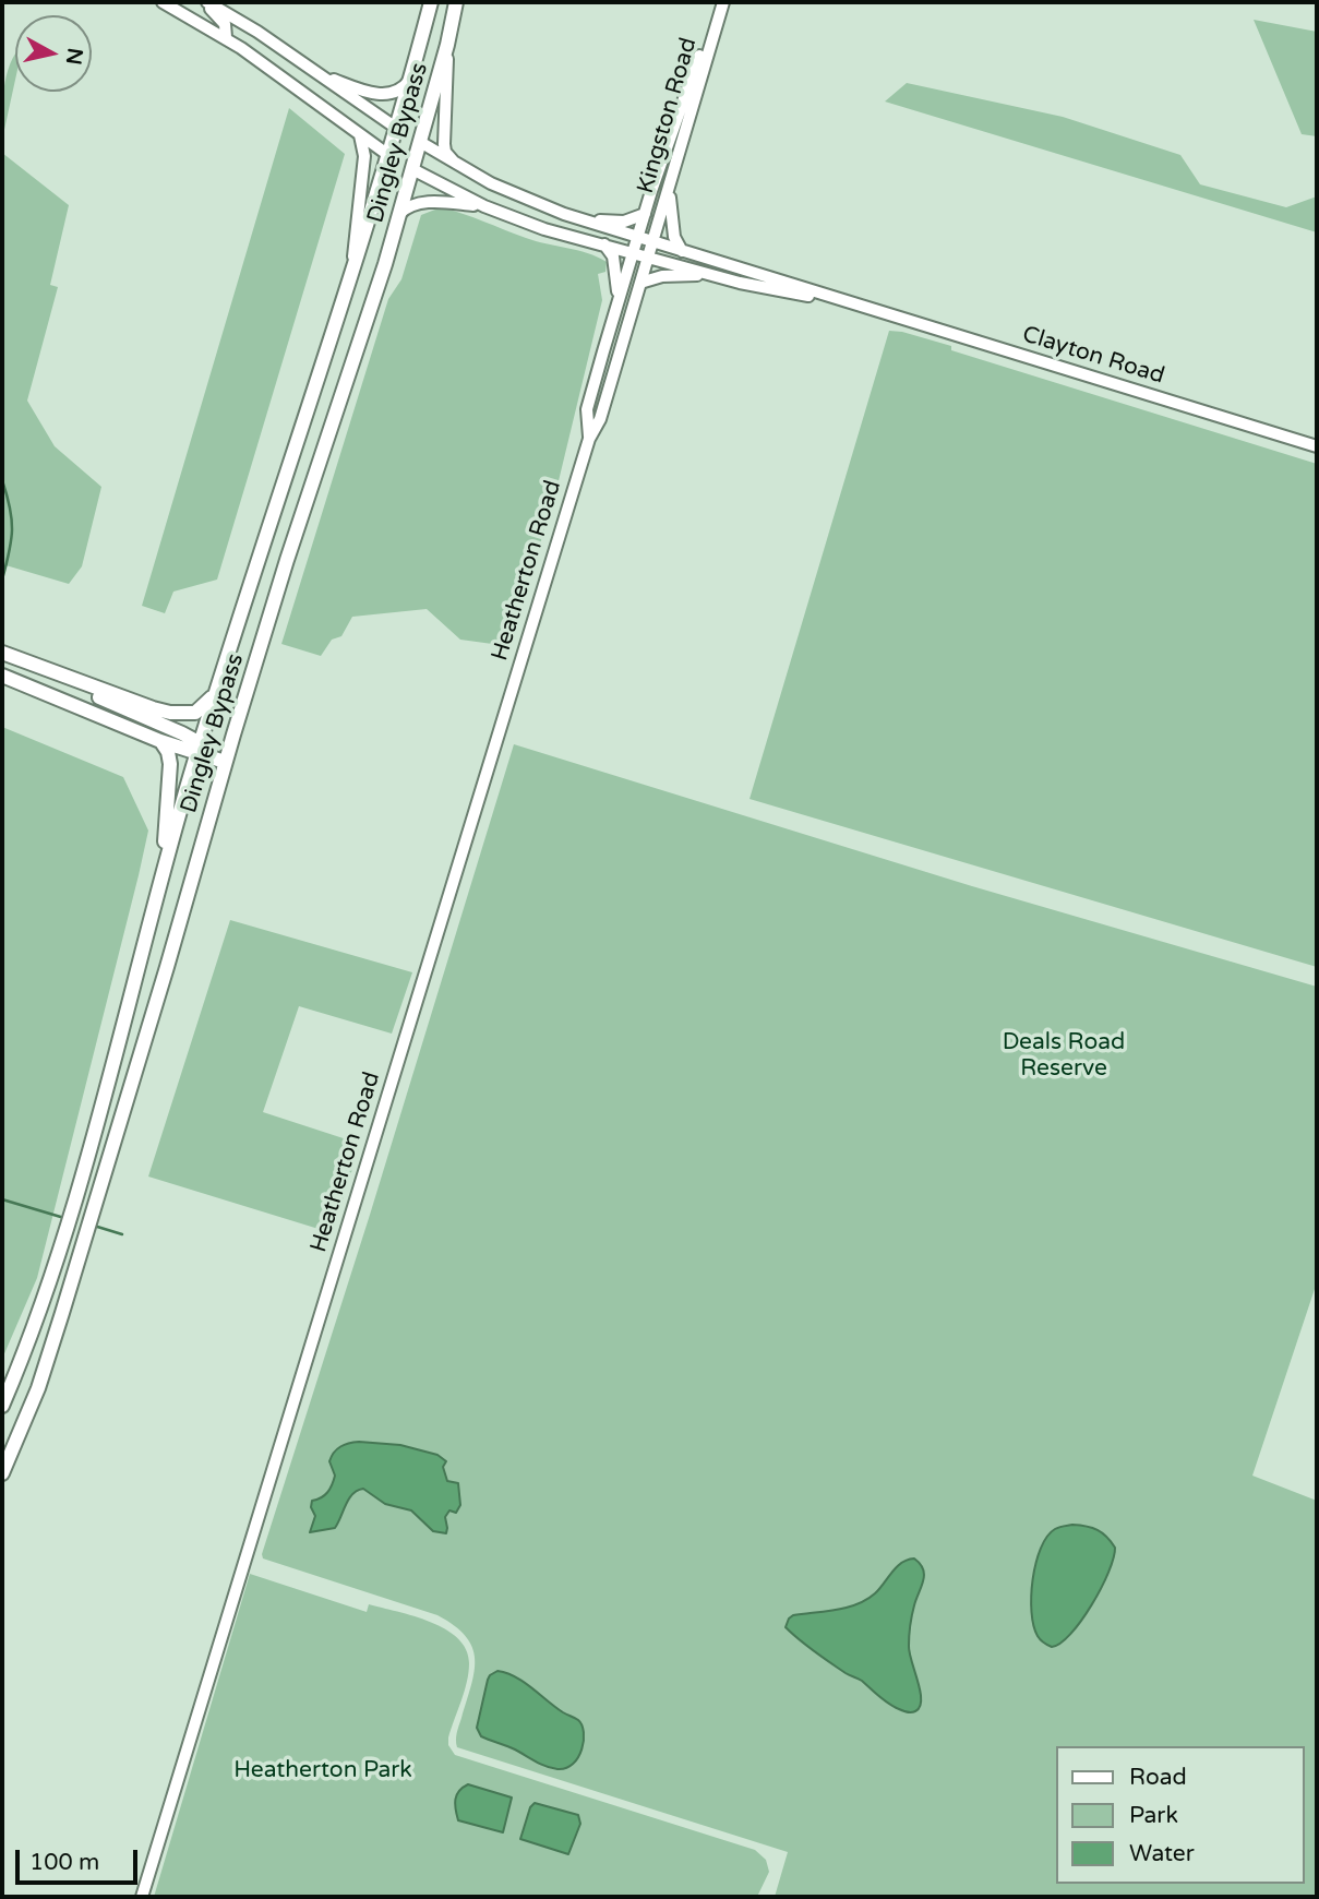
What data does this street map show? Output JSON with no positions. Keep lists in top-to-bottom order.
{
  "streets": {
    "highway": ["Dingley Bypass"],
    "main road": ["Kingston Road", "Clayton Road", "Heatherton Road"]
  },
  "crossings": [
    ["Kingston Road", "Clayton Road"],
    ["Kingston Road", "Heatherton Road"],
    ["Dingley Bypass", "Clayton Road"],
    ["Clayton Road", "Heatherton Road"]
  ],
  "parks": ["Deals Road Reserve", "Heatherton Park"],
  "legend": ["Road", "Park", "Water"],
  "scale_bar": "100 m",
  "north": "right"
}
